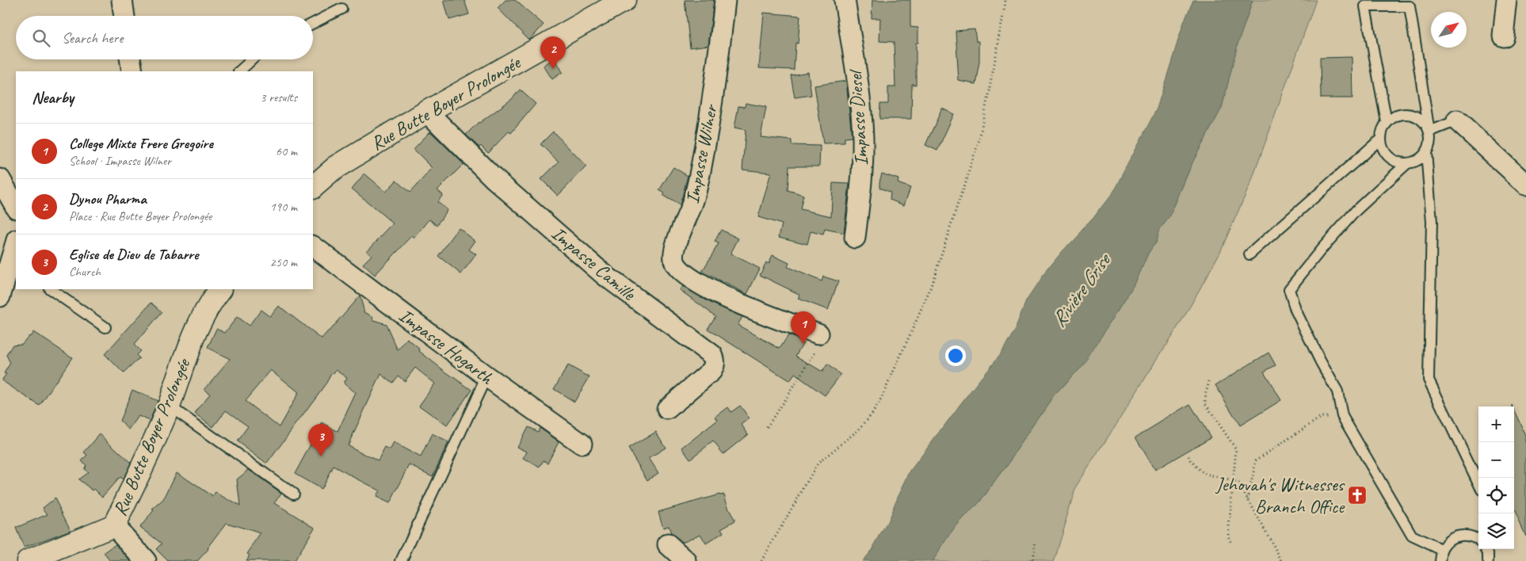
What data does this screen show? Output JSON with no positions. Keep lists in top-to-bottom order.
{
  "streets": {
    "street": [
      "Rue Butte Boyer Prolongée",
      "Impasse Diesel",
      "Impasse Wilner",
      "Impasse Camille",
      "Impasse Hogarth"
    ]
  },
  "crossings": [
    ["Rue Butte Boyer Prolongée", "Impasse Camille"]
  ],
  "water": ["Rivière Grise"],
  "places": {
    "church": ["Jehovah's Witnesses Branch Office"]
  },
  "north": "top right",
  "page": {
    "search": "Search here",
    "pins": ["2", "1", "3"],
    "heading": ["Nearby", "3 results"],
    "list": [
      {
        "mark": "1",
        "name": "College Mixte Frere Gregoire",
        "note": "School · Impasse Wilner",
        "value": "60 m"
      },
      {
        "mark": "2",
        "name": "Dynou Pharma",
        "note": "Place · Rue Butte Boyer Prolongée",
        "value": "190 m"
      },
      {
        "mark": "3",
        "name": "Eglise de Dieu de Tabarre",
        "note": "Church",
        "value": "250 m"
      }
    ],
    "map_buttons": ["+", "−"]
  }
}
